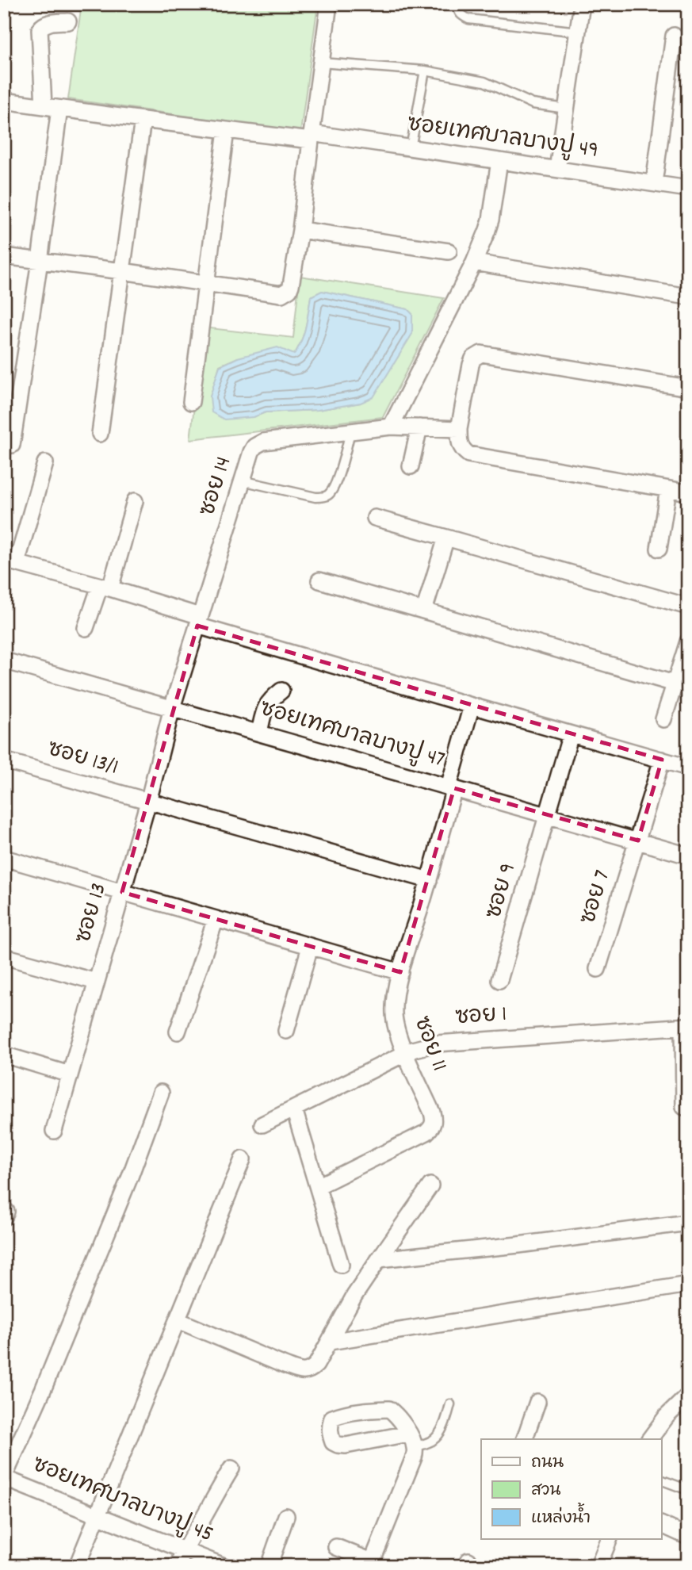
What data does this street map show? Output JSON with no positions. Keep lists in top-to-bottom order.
{
  "streets": {
    "street": [
      "ซอยเทศบาลบางปู 49",
      "ซอย 14",
      "ซอยเทศบาลบางปู 47",
      "ซอย 13/1",
      "ซอย 9",
      "ซอย 7",
      "ซอย 13",
      "ซอย 1",
      "ซอย 11",
      "ซอยเทศบาลบางปู 45"
    ]
  },
  "crossings": [
    ["ซอย 14", "ซอยเทศบาลบางปู 47"],
    ["ซอย 14", "ซอย 13"],
    ["ซอยเทศบาลบางปู 47", "ซอย 9"],
    ["ซอยเทศบาลบางปู 47", "ซอย 7"],
    ["ซอยเทศบาลบางปู 47", "ซอย 13"],
    ["ซอยเทศบาลบางปู 47", "ซอย 11"],
    ["ซอย 13/1", "ซอย 13"],
    ["ซอย 13/1", "ซอย 11"],
    ["ซอย 1", "ซอย 11"]
  ],
  "legend": ["ถนน", "สวน", "แหล่งน้ำ"]
}
